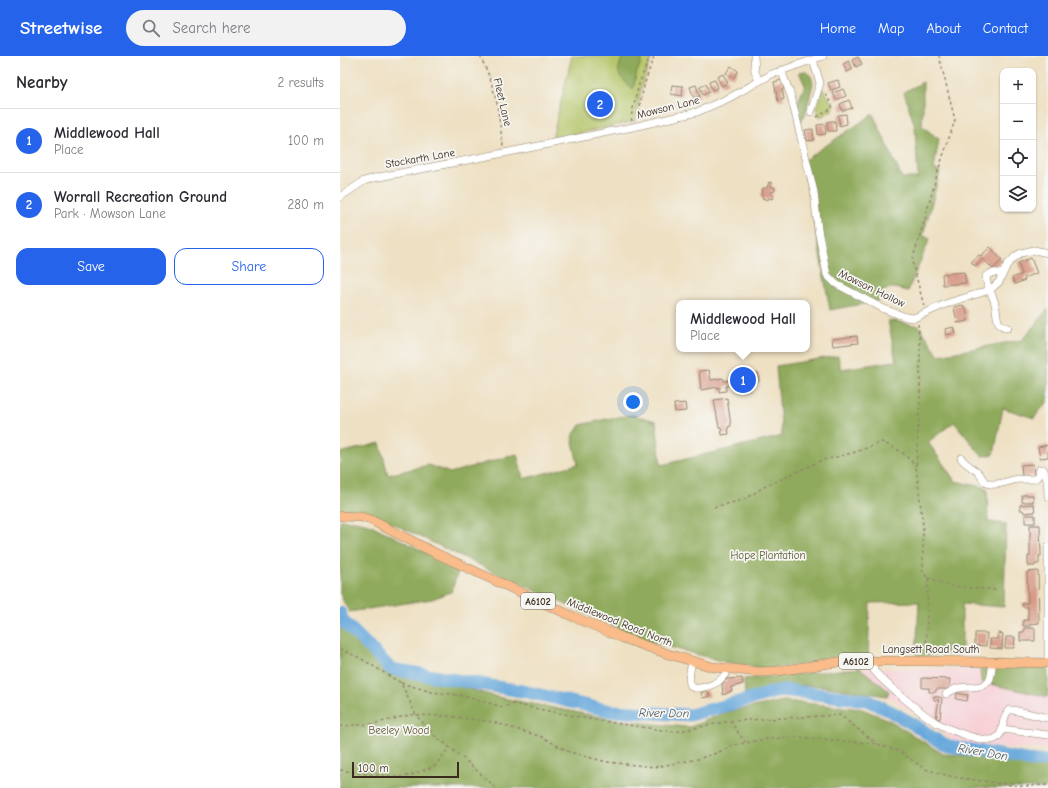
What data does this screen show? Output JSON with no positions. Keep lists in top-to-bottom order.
{
  "streets": {
    "main road": ["A6102", "Middlewood Road North", "Langsett Road South"],
    "street": ["Mowson Lane", "Stockarth Lane", "Mowson Hollow"],
    "path": ["Fleet Lane"]
  },
  "crossings": [
    ["Fleet Lane", "Mowson Lane"],
    ["Fleet Lane", "Stockarth Lane"],
    ["Mowson Lane", "Stockarth Lane"],
    ["Mowson Lane", "Mowson Hollow"],
    ["Middlewood Road North", "Langsett Road South"]
  ],
  "water": ["River Don"],
  "parks": ["Hope Plantation", "Beeley Wood"],
  "scale_bar": "100 m",
  "page": {
    "header": "Streetwise",
    "search": "Search here",
    "nav": [
      "Home",
      "Map",
      "About",
      "Contact"
    ],
    "heading": ["Nearby", "2 results"],
    "map_buttons": ["+", "−"],
    "pins": ["2", "1"],
    "list": [
      {
        "mark": "1",
        "name": "Middlewood Hall",
        "note": "Place",
        "value": "100 m"
      },
      {
        "mark": "2",
        "name": "Worrall Recreation Ground",
        "note": "Park · Mowson Lane",
        "value": "280 m"
      }
    ],
    "buttons": ["Save", "Share"],
    "popup": ["Middlewood Hall", "Place"],
    "scale": "100 m"
  }
}
